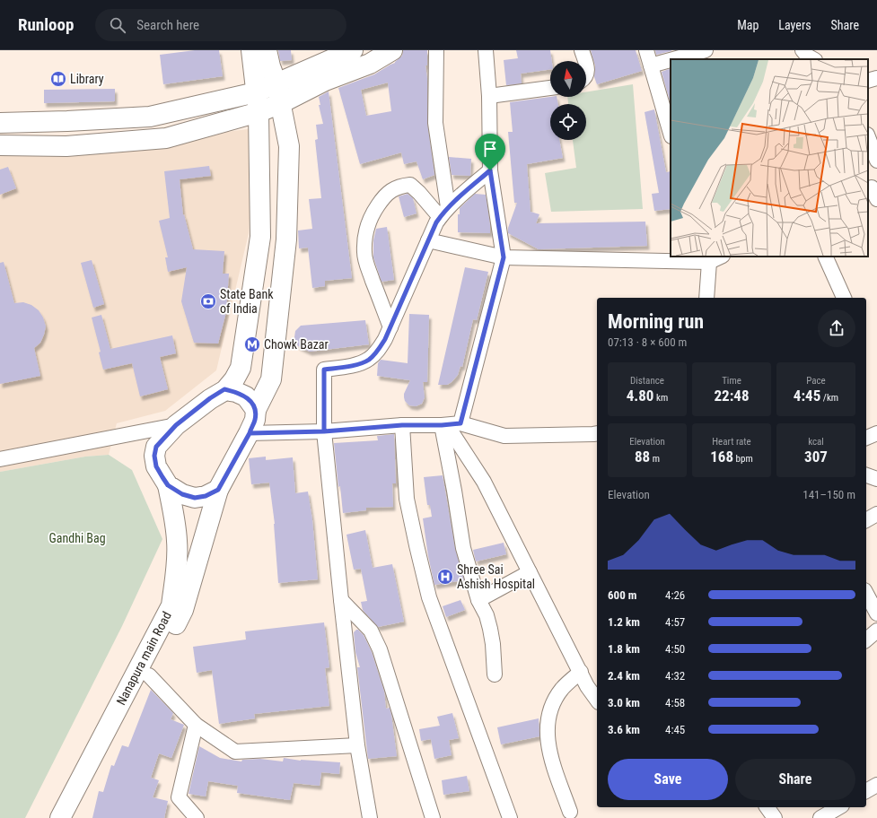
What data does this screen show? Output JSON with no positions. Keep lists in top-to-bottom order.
{
  "streets": {
    "main road": ["Nanapura main Road"]
  },
  "parks": ["Gandhi Bag"],
  "places": {
    "library": ["Library"],
    "bank": ["State Bank of India"],
    "metro station": ["Chowk Bazar"],
    "hospital": ["Shree Sai Ashish Hospital"]
  },
  "north": "top",
  "page": {
    "header": "Runloop",
    "search": "Search here",
    "nav": ["Map", "Layers", "Share"],
    "heading": ["Morning run", "07:13 · 8 × 600 m"],
    "stats": [
      ["Distance", "4.80 km"],
      ["Time", "22:48"],
      ["Pace", "4:45 /km"],
      ["Elevation", "88 m"],
      ["Heart rate", "168 bpm"],
      ["kcal", "307"]
    ],
    "chart": ["Elevation", "141–150 m"],
    "list": [
      {
        "name": "600 m",
        "note": "4:26"
      },
      {
        "name": "1.2 km",
        "note": "4:57"
      },
      {
        "name": "1.8 km",
        "note": "4:50"
      },
      {
        "name": "2.4 km",
        "note": "4:32"
      },
      {
        "name": "3.0 km",
        "note": "4:58"
      },
      {
        "name": "3.6 km",
        "note": "4:45"
      }
    ],
    "buttons": ["Save", "Share"]
  }
}
